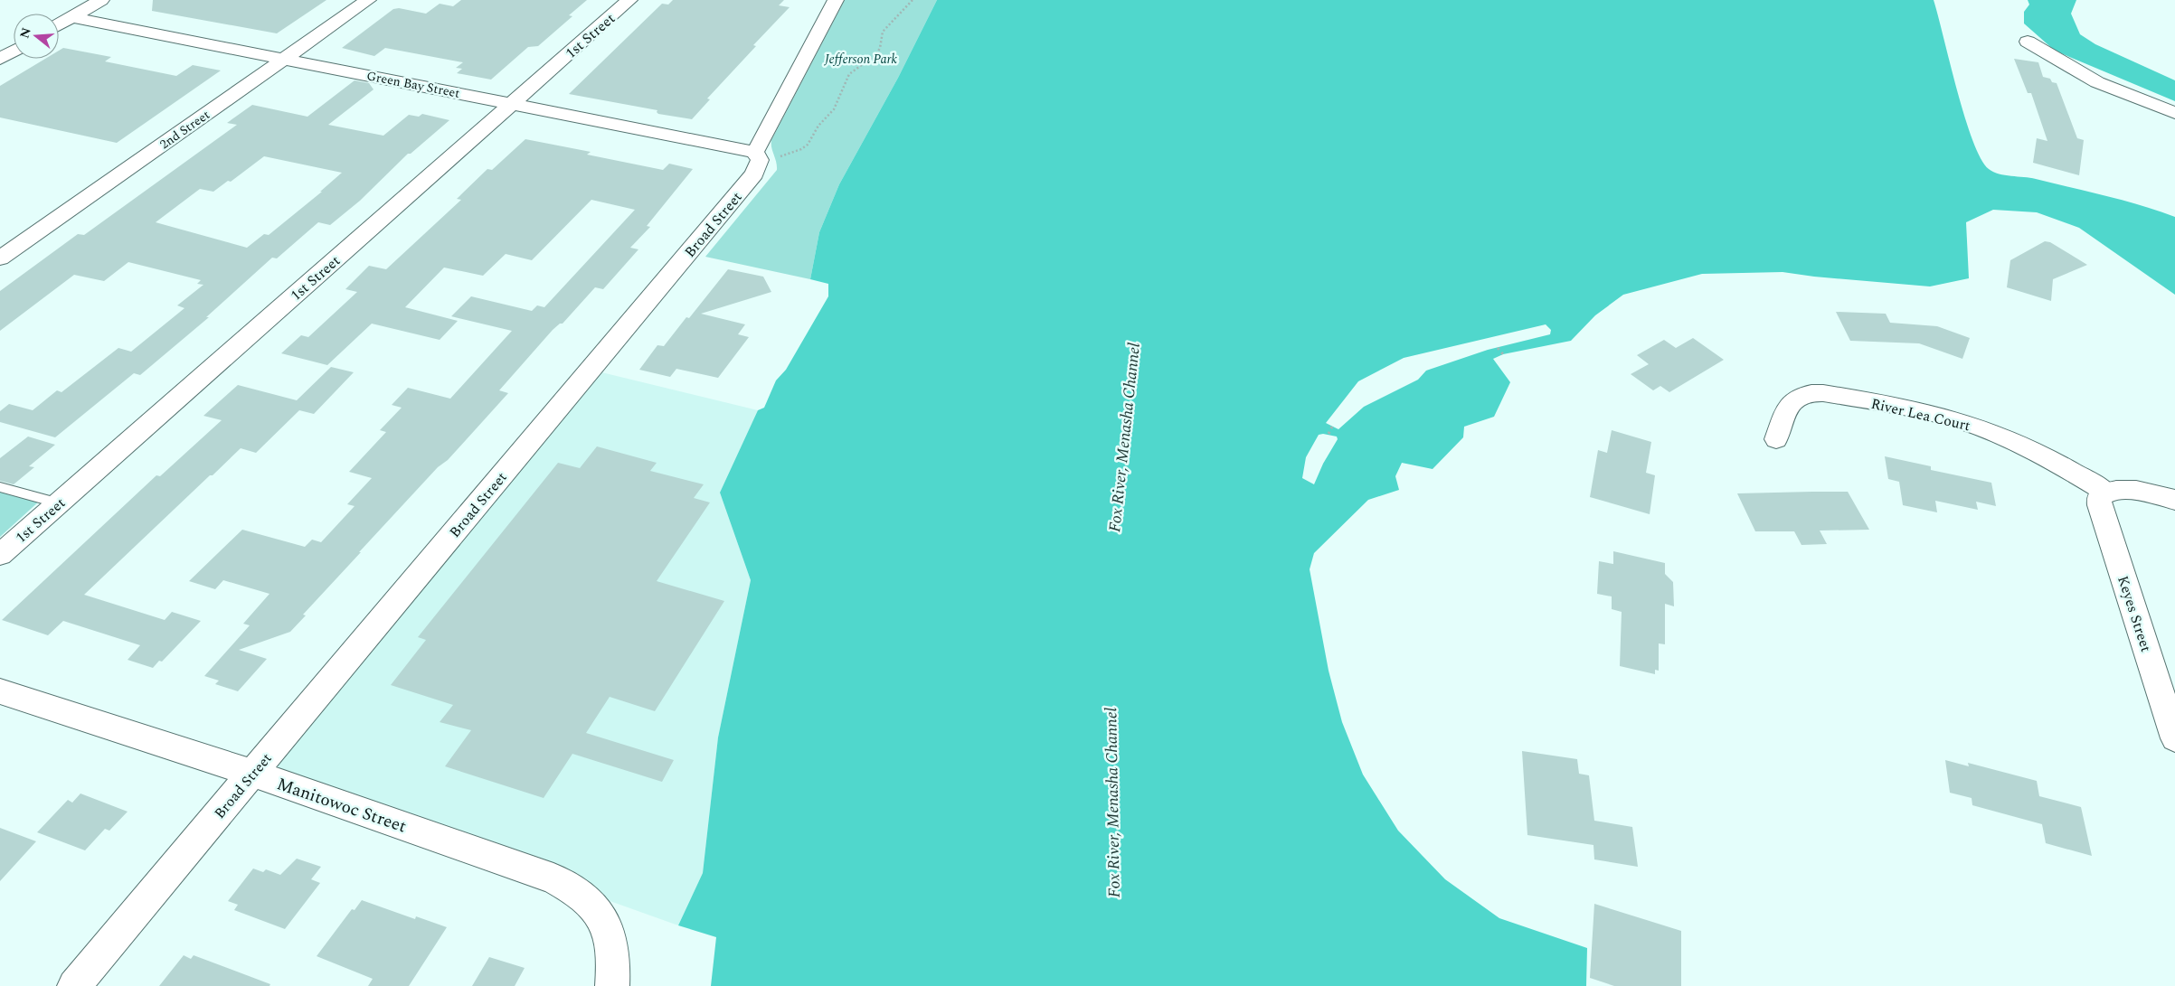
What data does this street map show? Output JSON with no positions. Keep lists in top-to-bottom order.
{
  "streets": {
    "street": [
      "1st Street",
      "Green Bay Street",
      "2nd Street",
      "Broad Street",
      "River Lea Court",
      "Keyes Street",
      "Manitowoc Street"
    ]
  },
  "crossings": [
    ["1st Street", "Green Bay Street"],
    ["Green Bay Street", "2nd Street"],
    ["Green Bay Street", "Broad Street"],
    ["Broad Street", "Manitowoc Street"],
    ["River Lea Court", "Keyes Street"]
  ],
  "water": ["Fox River, Menasha Channel"],
  "parks": ["Jefferson Park"],
  "north": "left"
}
